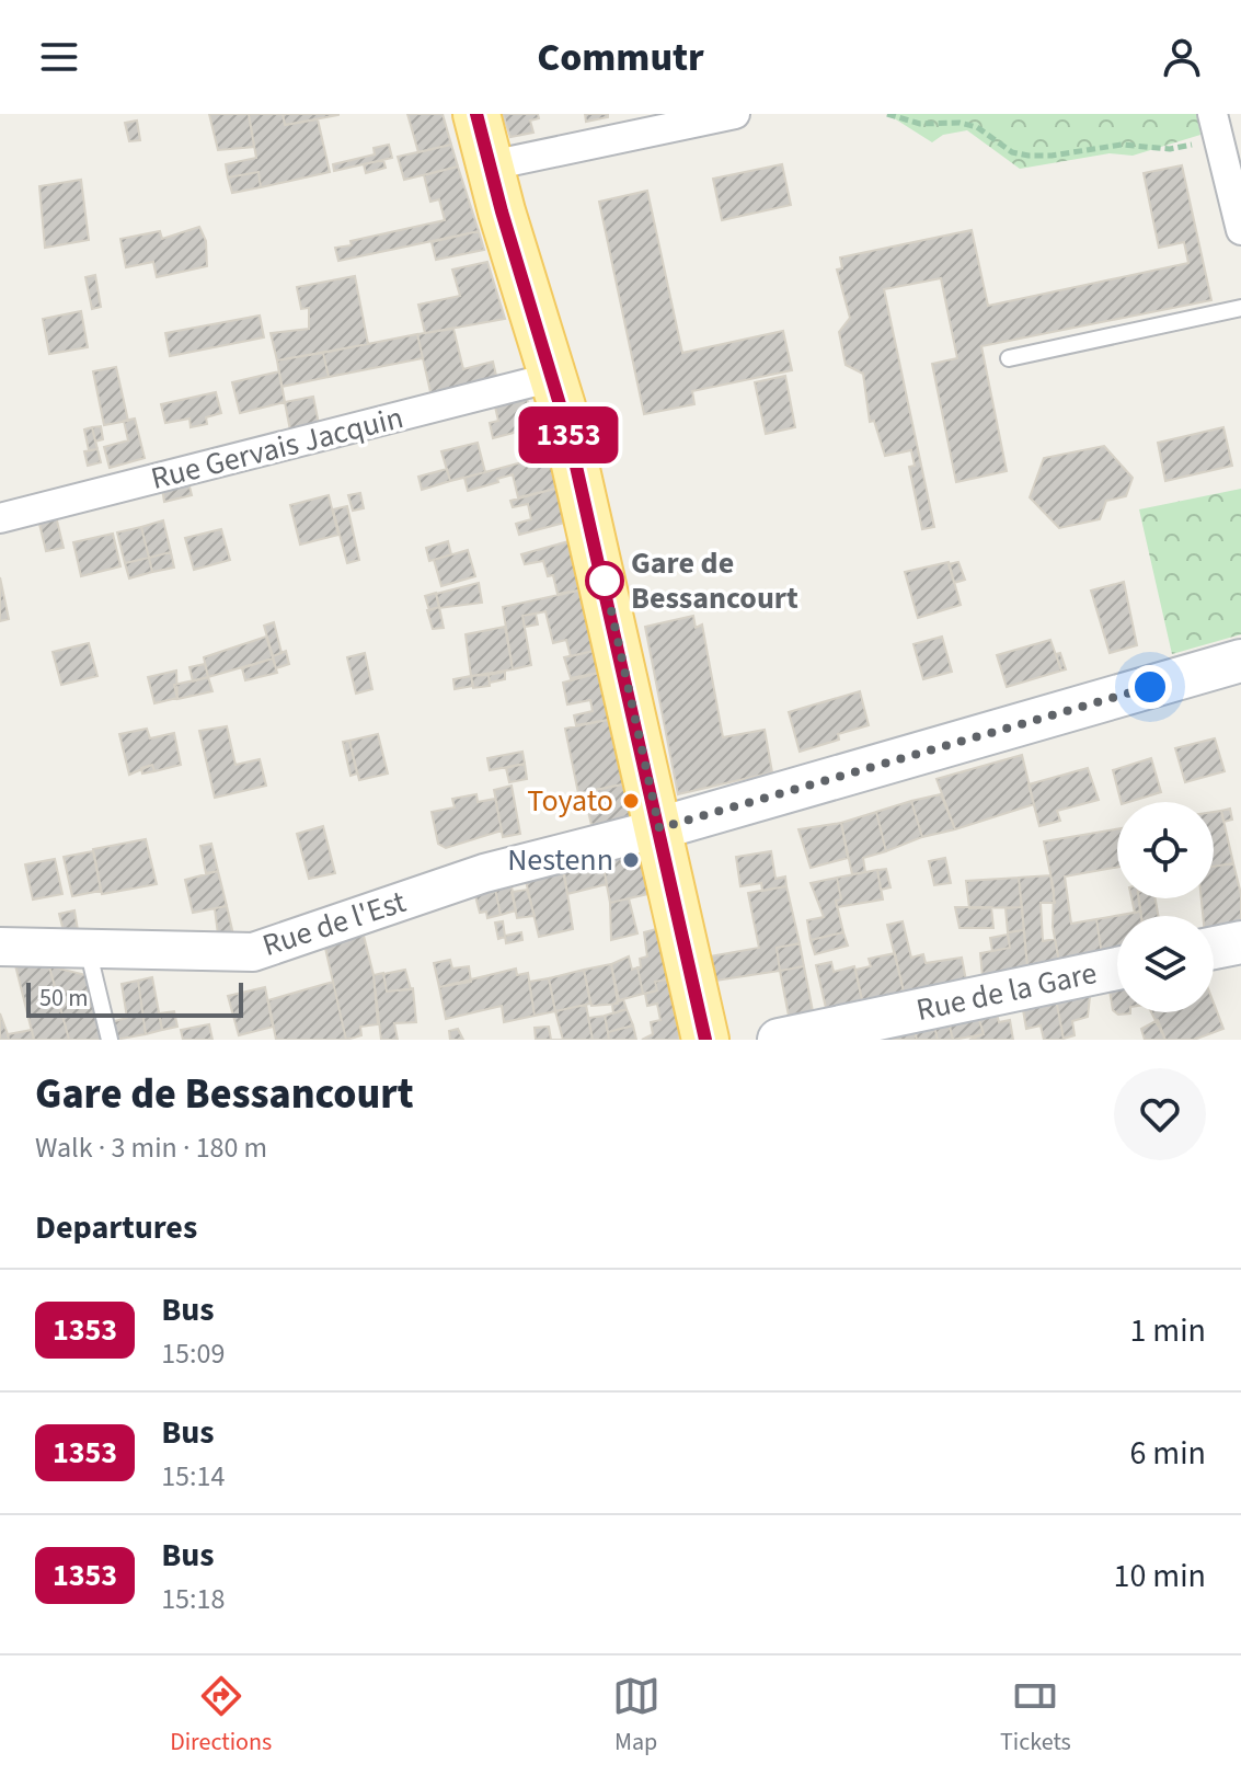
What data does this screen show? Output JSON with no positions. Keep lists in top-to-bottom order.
{
  "streets": {
    "main road": ["Rue de la Gare"],
    "street": ["Rue Gervais Jacquin", "Rue de l'Est"]
  },
  "places": ["Gare de Bessancourt", "Toyato", "Nestenn"],
  "lines": ["bus line 1353"],
  "scale_bar": "50 m",
  "page": {
    "header": "Commutr",
    "on_map": "1353",
    "scale": "50 m",
    "heading": [
      ["Gare de Bessancourt", "Walk · 3 min · 180 m"],
      "Departures"
    ],
    "list": [
      {
        "mark": "1353",
        "name": "Bus",
        "note": "15:09",
        "value": "1 min"
      },
      {
        "mark": "1353",
        "name": "Bus",
        "note": "15:14",
        "value": "6 min"
      },
      {
        "mark": "1353",
        "name": "Bus",
        "note": "15:18",
        "value": "10 min"
      }
    ],
    "tabs": ["Directions", "Map", "Tickets"]
  }
}
